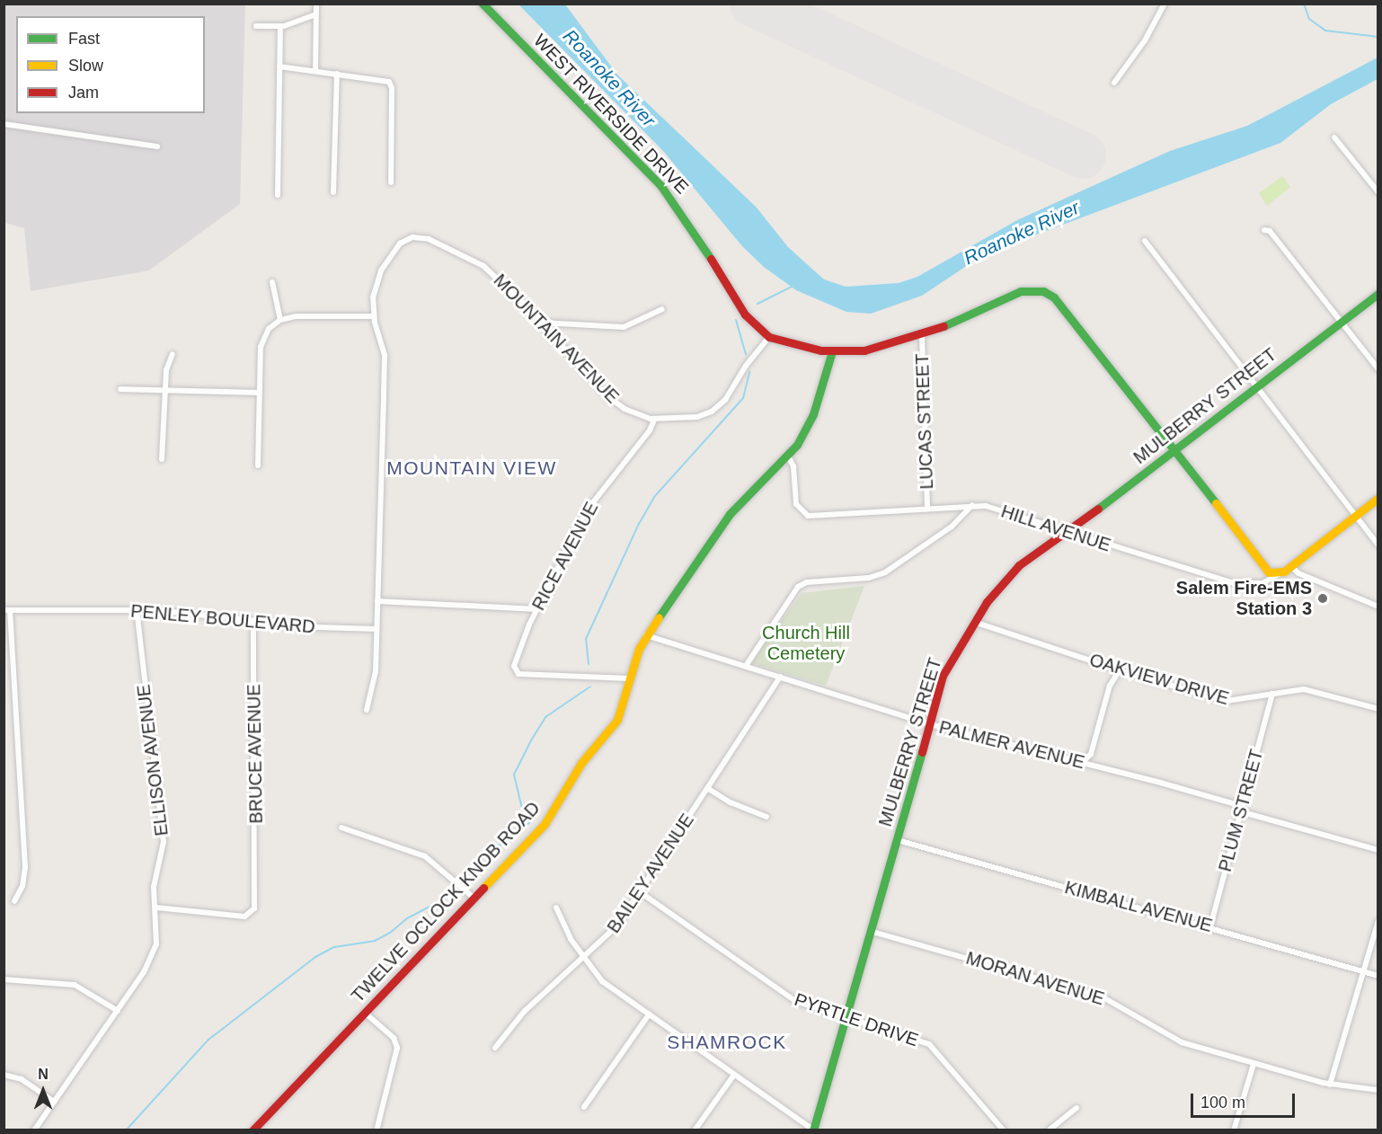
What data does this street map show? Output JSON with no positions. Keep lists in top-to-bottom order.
{
  "streets": {
    "street": [
      "WEST RIVERSIDE DRIVE",
      "MOUNTAIN AVENUE",
      "MULBERRY STREET",
      "LUCAS STREET",
      "HILL AVENUE",
      "RICE AVENUE",
      "PENLEY BOULEVARD",
      "OAKVIEW DRIVE",
      "PALMER AVENUE",
      "BRUCE AVENUE",
      "ELLISON AVENUE",
      "PLUM STREET",
      "BAILEY AVENUE",
      "TWELVE OCLOCK KNOB ROAD",
      "KIMBALL AVENUE",
      "MORAN AVENUE",
      "PYRTLE DRIVE"
    ]
  },
  "crossings": [
    ["WEST RIVERSIDE DRIVE", "MOUNTAIN AVENUE"],
    ["WEST RIVERSIDE DRIVE", "MULBERRY STREET"],
    ["WEST RIVERSIDE DRIVE", "LUCAS STREET"],
    ["WEST RIVERSIDE DRIVE", "TWELVE OCLOCK KNOB ROAD"],
    ["MOUNTAIN AVENUE", "RICE AVENUE"],
    ["MOUNTAIN AVENUE", "PENLEY BOULEVARD"],
    ["MULBERRY STREET", "HILL AVENUE"],
    ["MULBERRY STREET", "OAKVIEW DRIVE"],
    ["MULBERRY STREET", "PALMER AVENUE"],
    ["MULBERRY STREET", "KIMBALL AVENUE"],
    ["MULBERRY STREET", "MORAN AVENUE"],
    ["MULBERRY STREET", "PYRTLE DRIVE"],
    ["LUCAS STREET", "HILL AVENUE"],
    ["HILL AVENUE", "TWELVE OCLOCK KNOB ROAD"],
    ["RICE AVENUE", "TWELVE OCLOCK KNOB ROAD"],
    ["PENLEY BOULEVARD", "BRUCE AVENUE"],
    ["PENLEY BOULEVARD", "ELLISON AVENUE"],
    ["OAKVIEW DRIVE", "PLUM STREET"],
    ["PALMER AVENUE", "PLUM STREET"],
    ["PALMER AVENUE", "BAILEY AVENUE"],
    ["PALMER AVENUE", "TWELVE OCLOCK KNOB ROAD"],
    ["BRUCE AVENUE", "ELLISON AVENUE"],
    ["PLUM STREET", "KIMBALL AVENUE"],
    ["BAILEY AVENUE", "PYRTLE DRIVE"]
  ],
  "districts": ["MOUNTAIN VIEW", "SHAMROCK"],
  "water": ["Roanoke River"],
  "parks": ["Church Hill Cemetery"],
  "places": ["Salem Fire-EMS Station 3"],
  "legend": ["Fast", "Slow", "Jam"],
  "scale_bar": "100 m",
  "north": "top"
}
